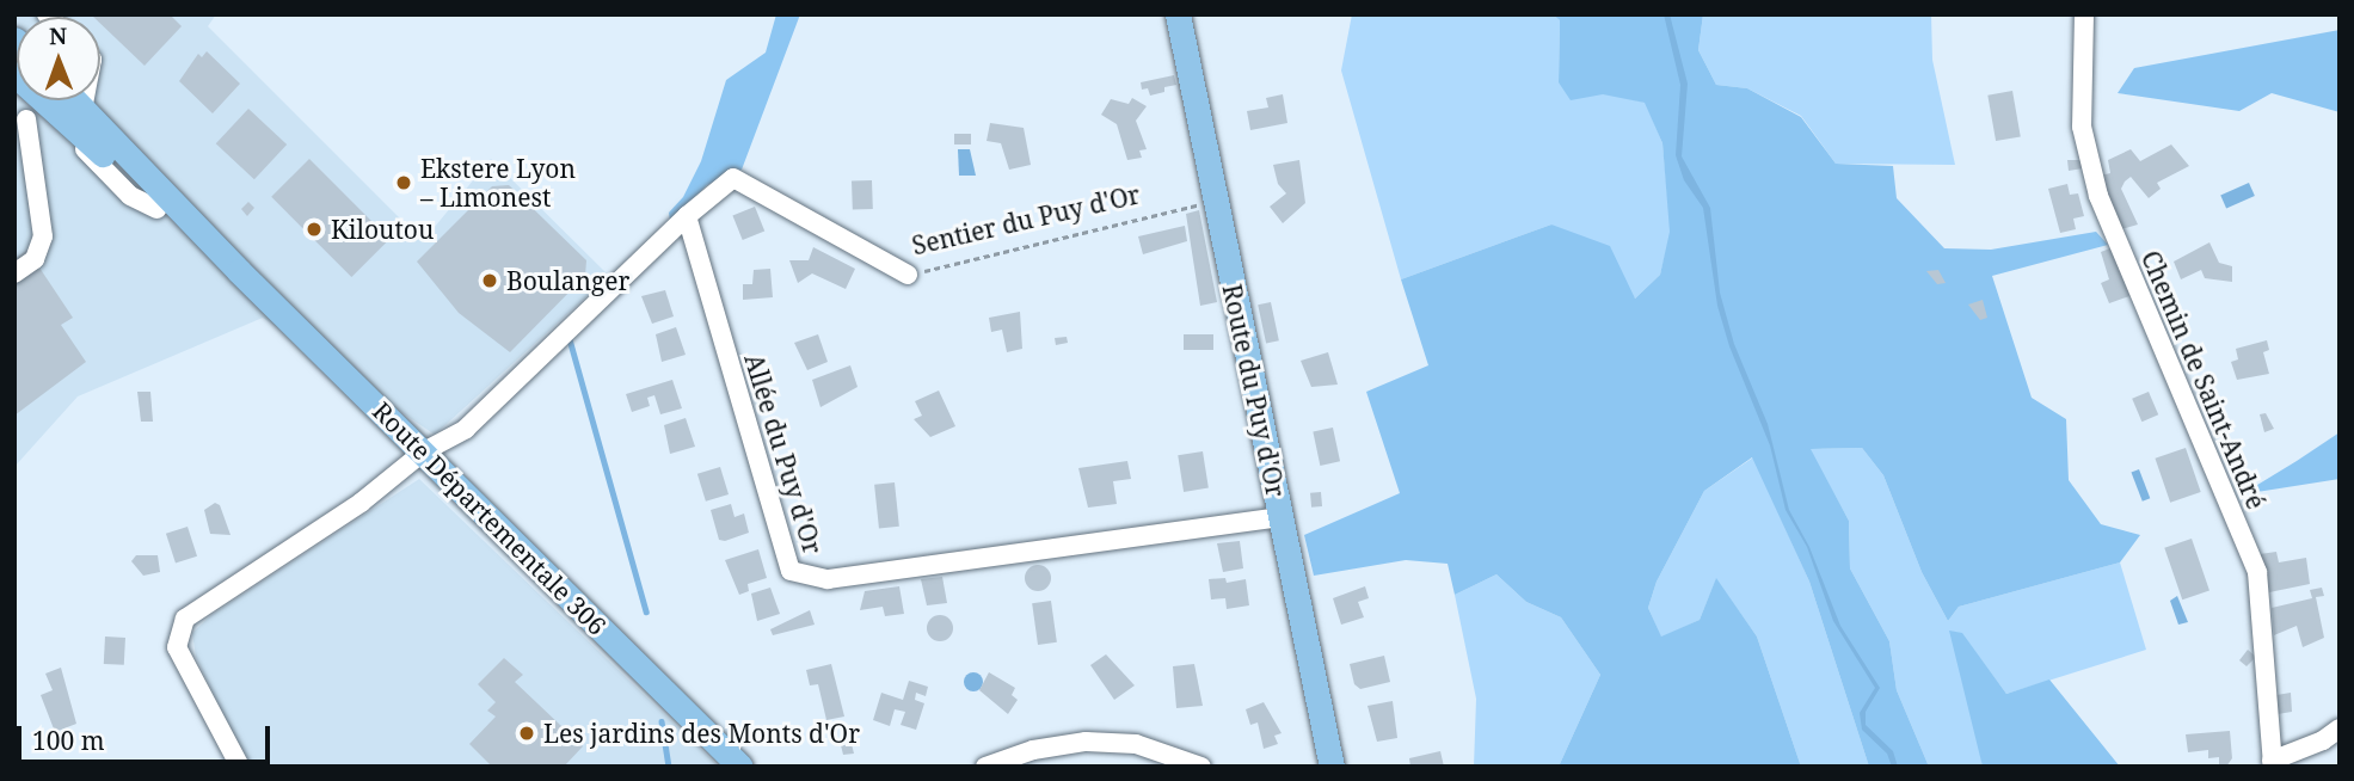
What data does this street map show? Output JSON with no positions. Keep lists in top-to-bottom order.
{
  "streets": {
    "main road": ["Route du Puy d'Or", "Route Départementale 306"],
    "street": ["Sentier du Puy d'Or", "Chemin de Saint-André", "Allée du Puy d'Or"]
  },
  "crossings": [
    ["Sentier du Puy d'Or", "Route du Puy d'Or"],
    ["Sentier du Puy d'Or", "Allée du Puy d'Or"],
    ["Route du Puy d'Or", "Allée du Puy d'Or"]
  ],
  "places": [
    "Ekstere Lyon – Limonest",
    "Kiloutou",
    "Boulanger",
    "Les jardins des Monts d'Or"
  ],
  "scale_bar": "100 m",
  "north": "top"
}
